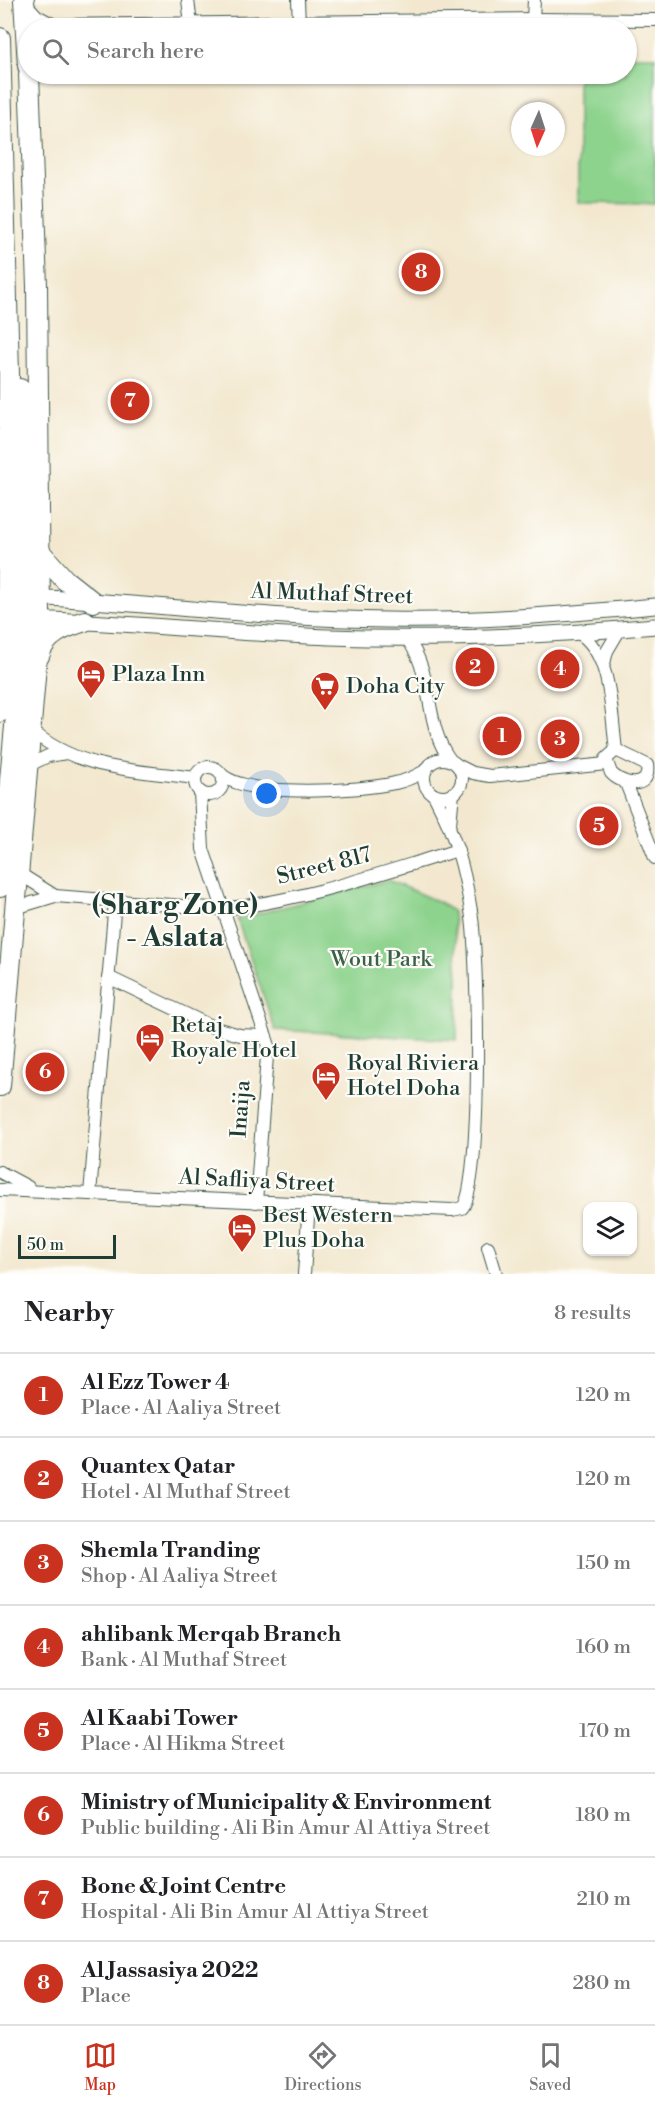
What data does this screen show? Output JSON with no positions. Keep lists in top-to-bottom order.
{
  "streets": {
    "street": [
      "Al Muthaf Street",
      "Street 817",
      "Inaija",
      "Al Safliya Street"
    ]
  },
  "crossings": [
    ["Street 817", "Inaija"],
    ["Street 817", "Al Safliya Street"],
    ["Inaija", "Al Safliya Street"]
  ],
  "districts": ["(Sharg Zone) - Aslata"],
  "parks": ["Wout Park"],
  "places": {
    "hotel": [
      "Plaza Inn",
      "Retaj Royale Hotel",
      "Royal Riviera Hotel Doha",
      "Best Western Plus Doha"
    ],
    "supermarket": ["Doha City"]
  },
  "scale_bar": "50 m",
  "north": "bottom",
  "page": {
    "search": "Search here",
    "pins": [
      "8",
      "7",
      "2",
      "4",
      "1",
      "3",
      "5",
      "6"
    ],
    "scale": "50 m",
    "heading": ["Nearby", "8 results"],
    "list": [
      {
        "mark": "1",
        "name": "Al Ezz Tower 4",
        "note": "Place · Al Aaliya Street",
        "value": "120 m"
      },
      {
        "mark": "2",
        "name": "Quantex Qatar",
        "note": "Hotel · Al Muthaf Street",
        "value": "120 m"
      },
      {
        "mark": "3",
        "name": "Shemla Tranding",
        "note": "Shop · Al Aaliya Street",
        "value": "150 m"
      },
      {
        "mark": "4",
        "name": "ahlibank Merqab Branch",
        "note": "Bank · Al Muthaf Street",
        "value": "160 m"
      },
      {
        "mark": "5",
        "name": "Al Kaabi Tower",
        "note": "Place · Al Hikma Street",
        "value": "170 m"
      },
      {
        "mark": "6",
        "name": "Ministry of Municipality & Environment",
        "note": "Public building · Ali Bin Amur Al Attiya Street",
        "value": "180 m"
      },
      {
        "mark": "7",
        "name": "Bone & Joint Centre",
        "note": "Hospital · Ali Bin Amur Al Attiya Street",
        "value": "210 m"
      },
      {
        "mark": "8",
        "name": "Al Jassasiya 2022",
        "note": "Place",
        "value": "280 m"
      }
    ],
    "nav": ["Map", "Directions", "Saved"]
  }
}
